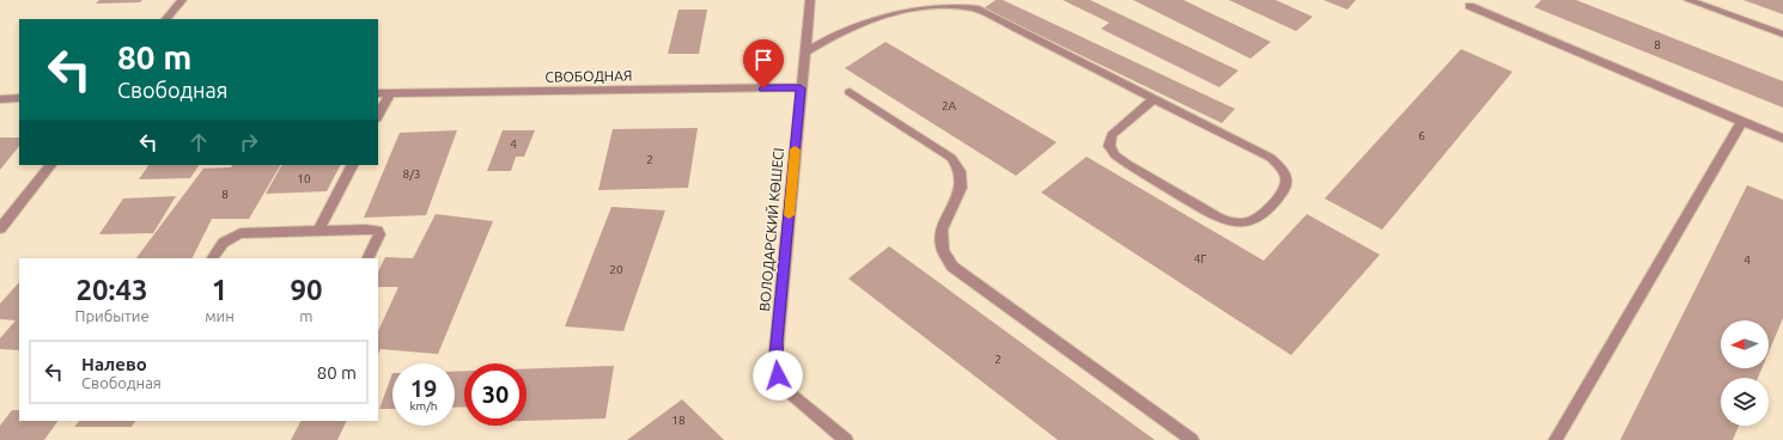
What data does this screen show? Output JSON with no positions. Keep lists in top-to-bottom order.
{
  "streets": {
    "street": ["СВОБОДНАЯ", "ВОЛОДАРСКИЙ КӨШЕСІ"]
  },
  "crossings": [
    ["СВОБОДНАЯ", "ВОЛОДАРСКИЙ КӨШЕСІ"]
  ],
  "house_numbers": [
    "8",
    "2А",
    "6",
    "4",
    "2",
    "8/3",
    "10",
    "8",
    "4Г",
    "4",
    "20",
    "2",
    "18"
  ],
  "north": "left",
  "page": {
    "turn": ["80 m", "Свободная"],
    "eta": [
      "20:43",
      "Прибытие",
      "1",
      "мин",
      "90",
      "m"
    ],
    "list": [
      {
        "name": "Налево",
        "note": "Свободная",
        "value": "80 m"
      }
    ],
    "speed": "19 km/h",
    "limit": "30"
  }
}
